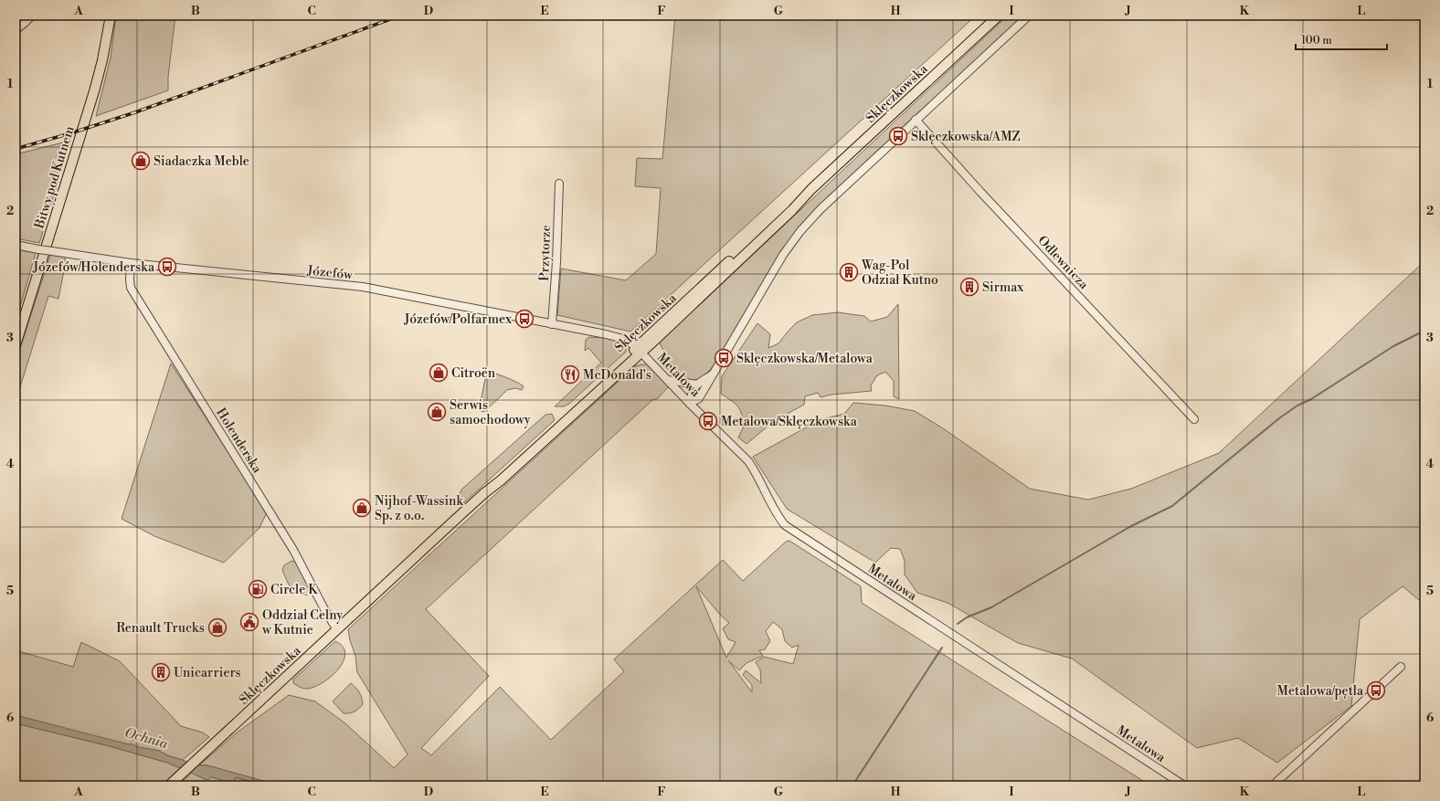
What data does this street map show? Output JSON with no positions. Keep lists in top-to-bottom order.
{
  "streets": {
    "main road": ["Sklęczkowska", "Bitwy pod Kutnem"],
    "street": [
      "Przytorze",
      "Odlewnicza",
      "Józefów",
      "Metalowa",
      "Holenderska"
    ]
  },
  "crossings": [
    ["Sklęczkowska", "Józefów"],
    ["Sklęczkowska", "Metalowa"],
    ["Sklęczkowska", "Holenderska"],
    ["Przytorze", "Józefów"],
    ["Józefów", "Metalowa"],
    ["Józefów", "Holenderska"]
  ],
  "water": ["Ochnia"],
  "places": {
    "bus stop": [
      "Sklęczkowska/AMZ",
      "Józefów/Holenderska",
      "Józefów/Polfarmex",
      "Sklęczkowska/Metalowa",
      "Metalowa/Sklęczkowska",
      "Metalowa/pętla"
    ],
    "shop": [
      "Siadaczka Meble",
      "Citroën",
      "Serwis samochodowy",
      "Nijhof-Wassink Sp. z o.o.",
      "Renault Trucks"
    ],
    "building": ["Wag-Pol Odział Kutno", "Sirmax", "Unicarriers"],
    "restaurant": ["McDonald's"],
    "fuel station": ["Circle K"],
    "public building": ["Oddział Celny w Kutnie"]
  },
  "scale_bar": "100 m",
  "grid": {
    "columns": [
      "A",
      "B",
      "C",
      "D",
      "E",
      "F",
      "G",
      "H",
      "I",
      "J",
      "K",
      "L"
    ],
    "rows": [
      "1",
      "2",
      "3",
      "4",
      "5",
      "6"
    ]
  }
}
